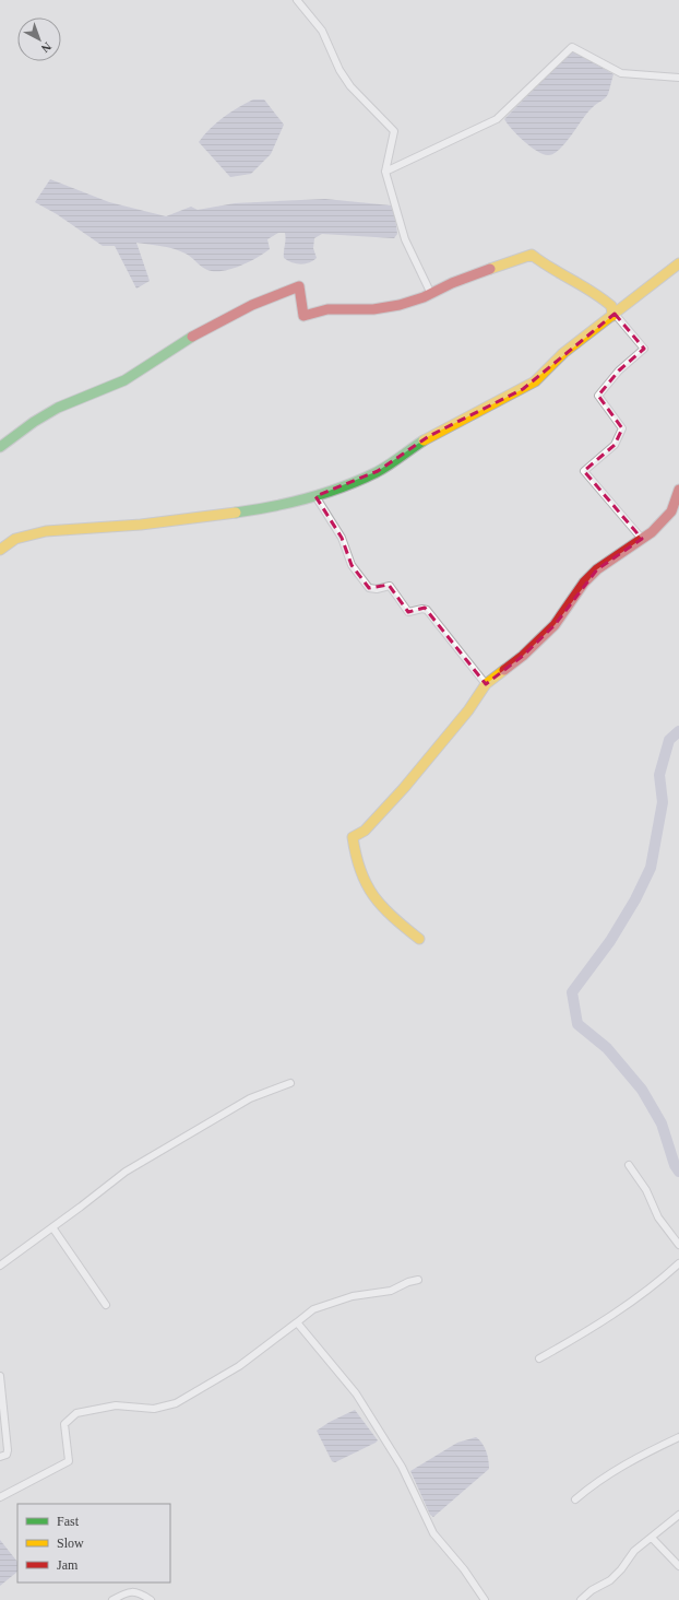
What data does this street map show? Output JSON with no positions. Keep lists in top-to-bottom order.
{
  "legend": ["Fast", "Slow", "Jam"],
  "north": "bottom right"
}
